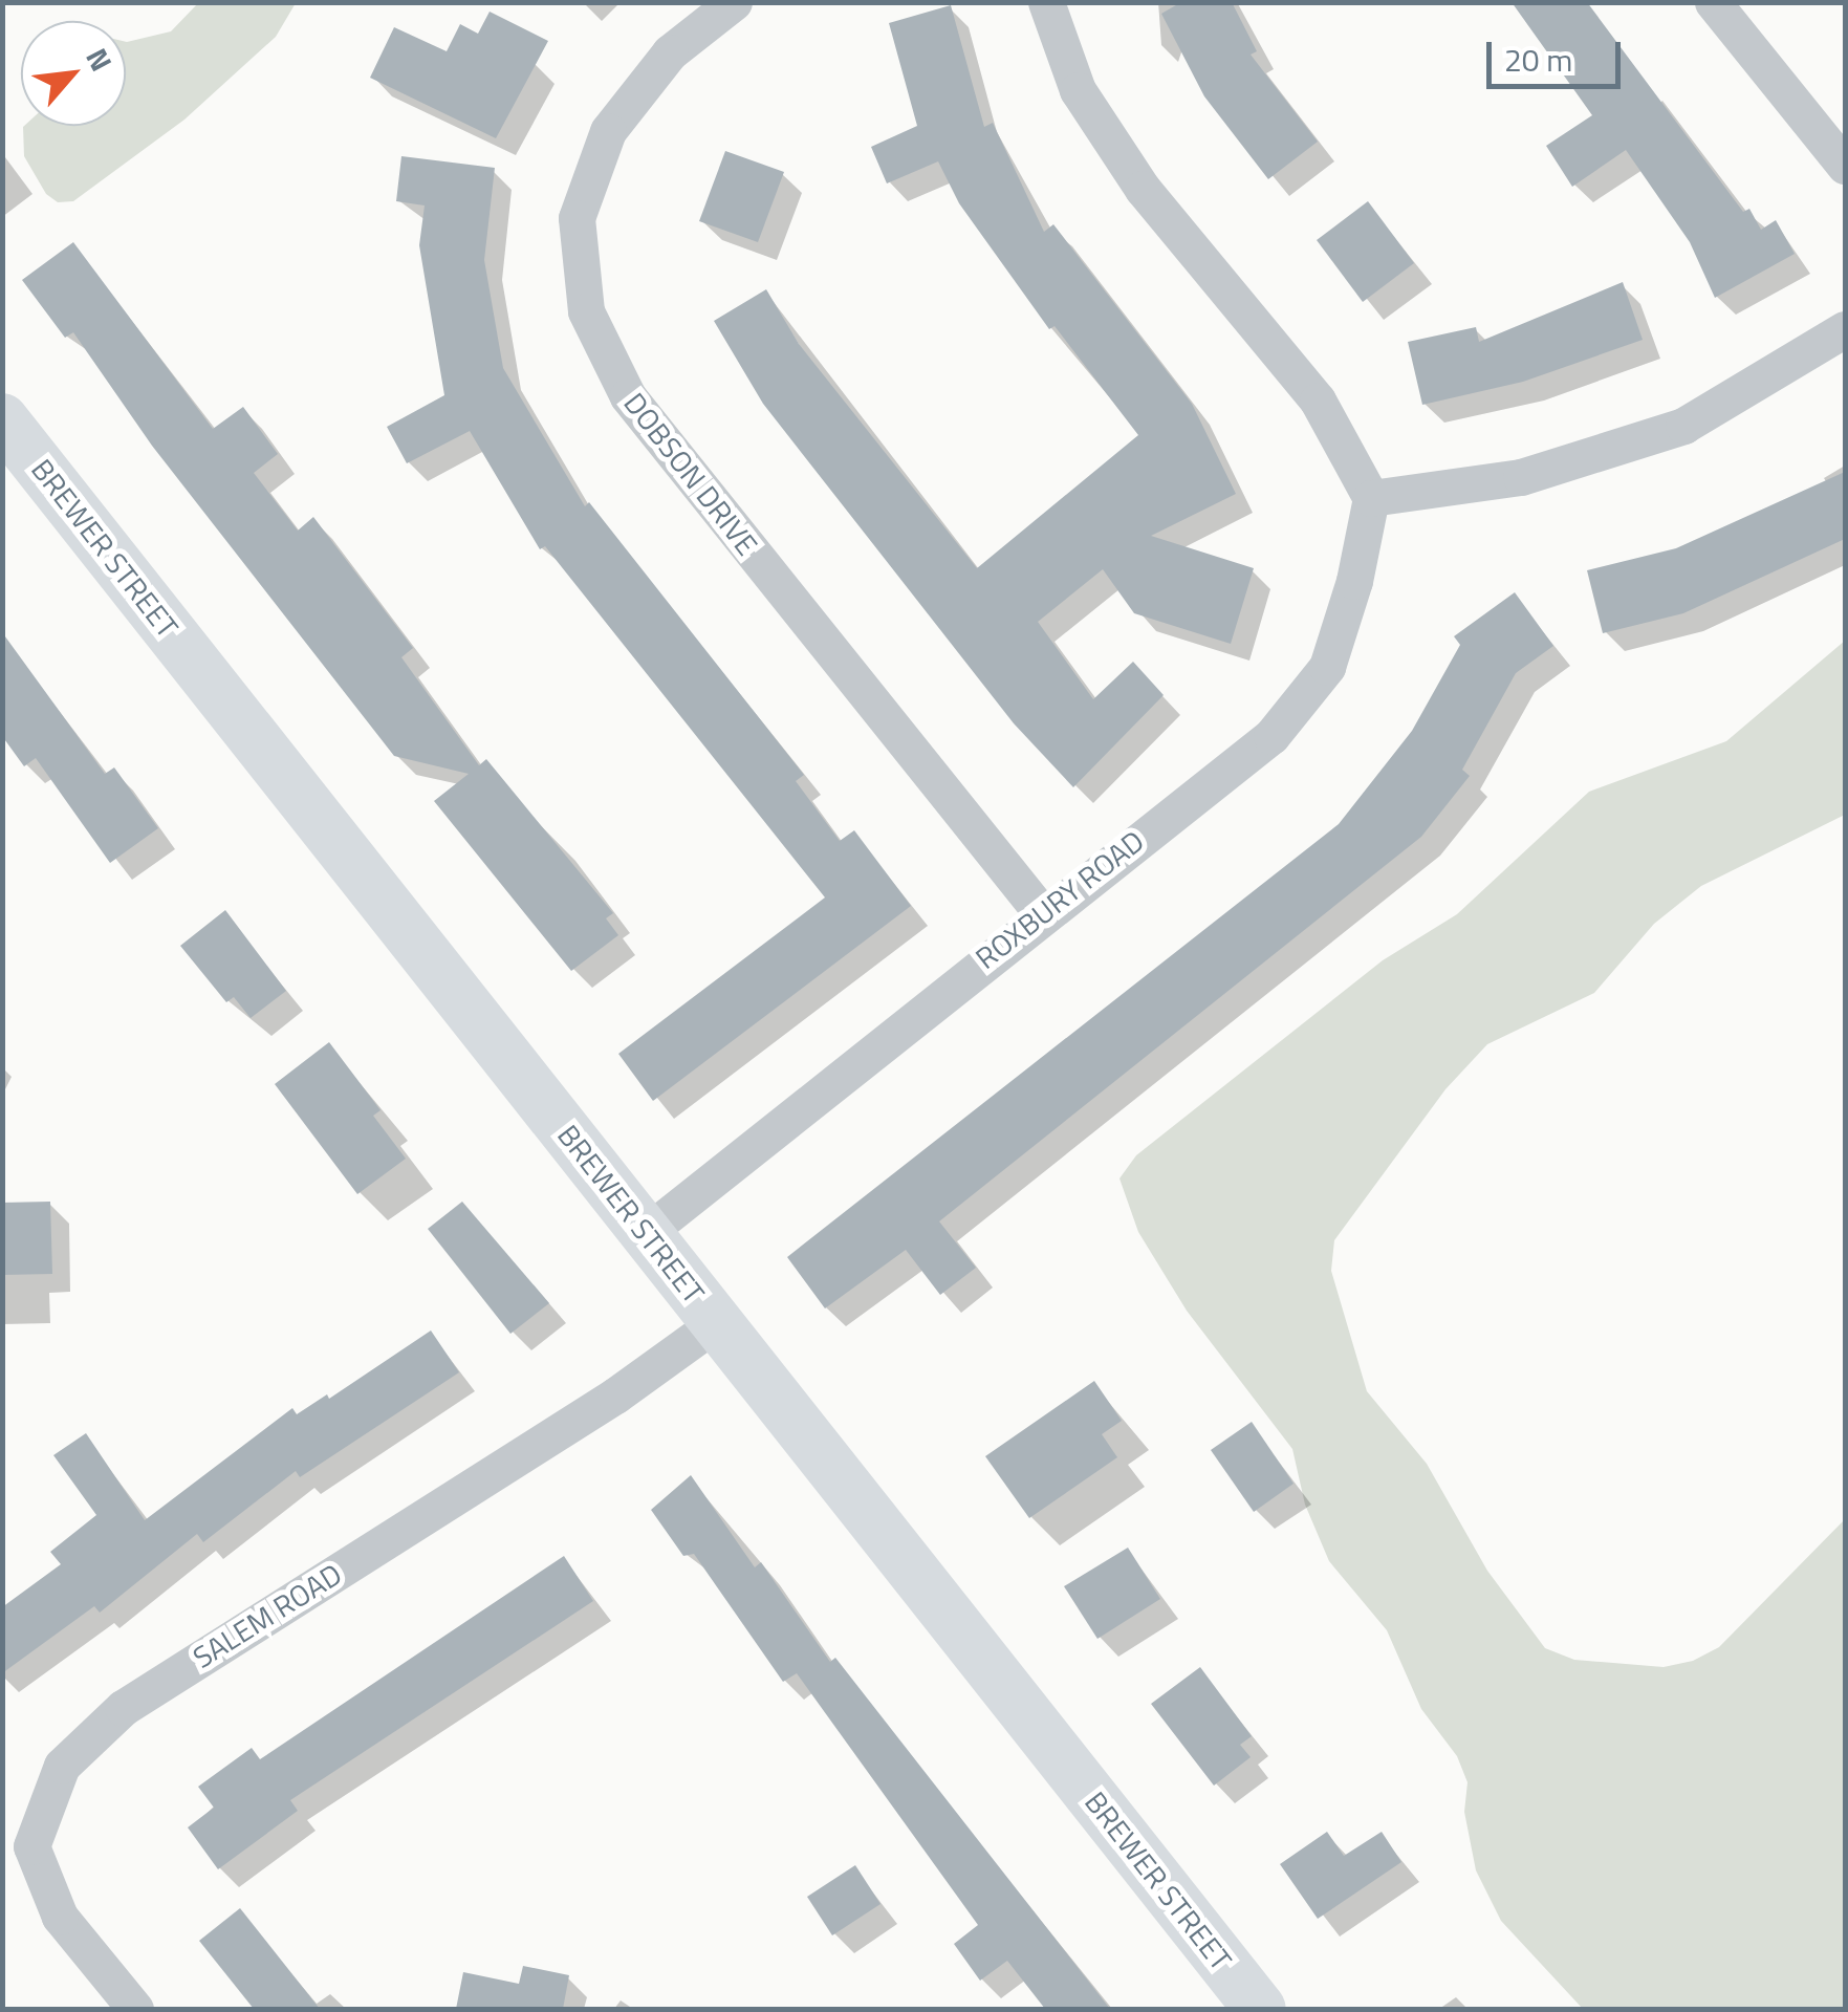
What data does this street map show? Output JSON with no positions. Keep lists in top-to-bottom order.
{
  "streets": {
    "main road": ["BREWER STREET"],
    "street": ["DOBSON DRIVE", "ROXBURY ROAD", "SALEM ROAD"]
  },
  "crossings": [
    ["DOBSON DRIVE", "ROXBURY ROAD"],
    ["BREWER STREET", "ROXBURY ROAD"],
    ["BREWER STREET", "SALEM ROAD"]
  ],
  "scale_bar": "20 m",
  "north": "top right"
}
